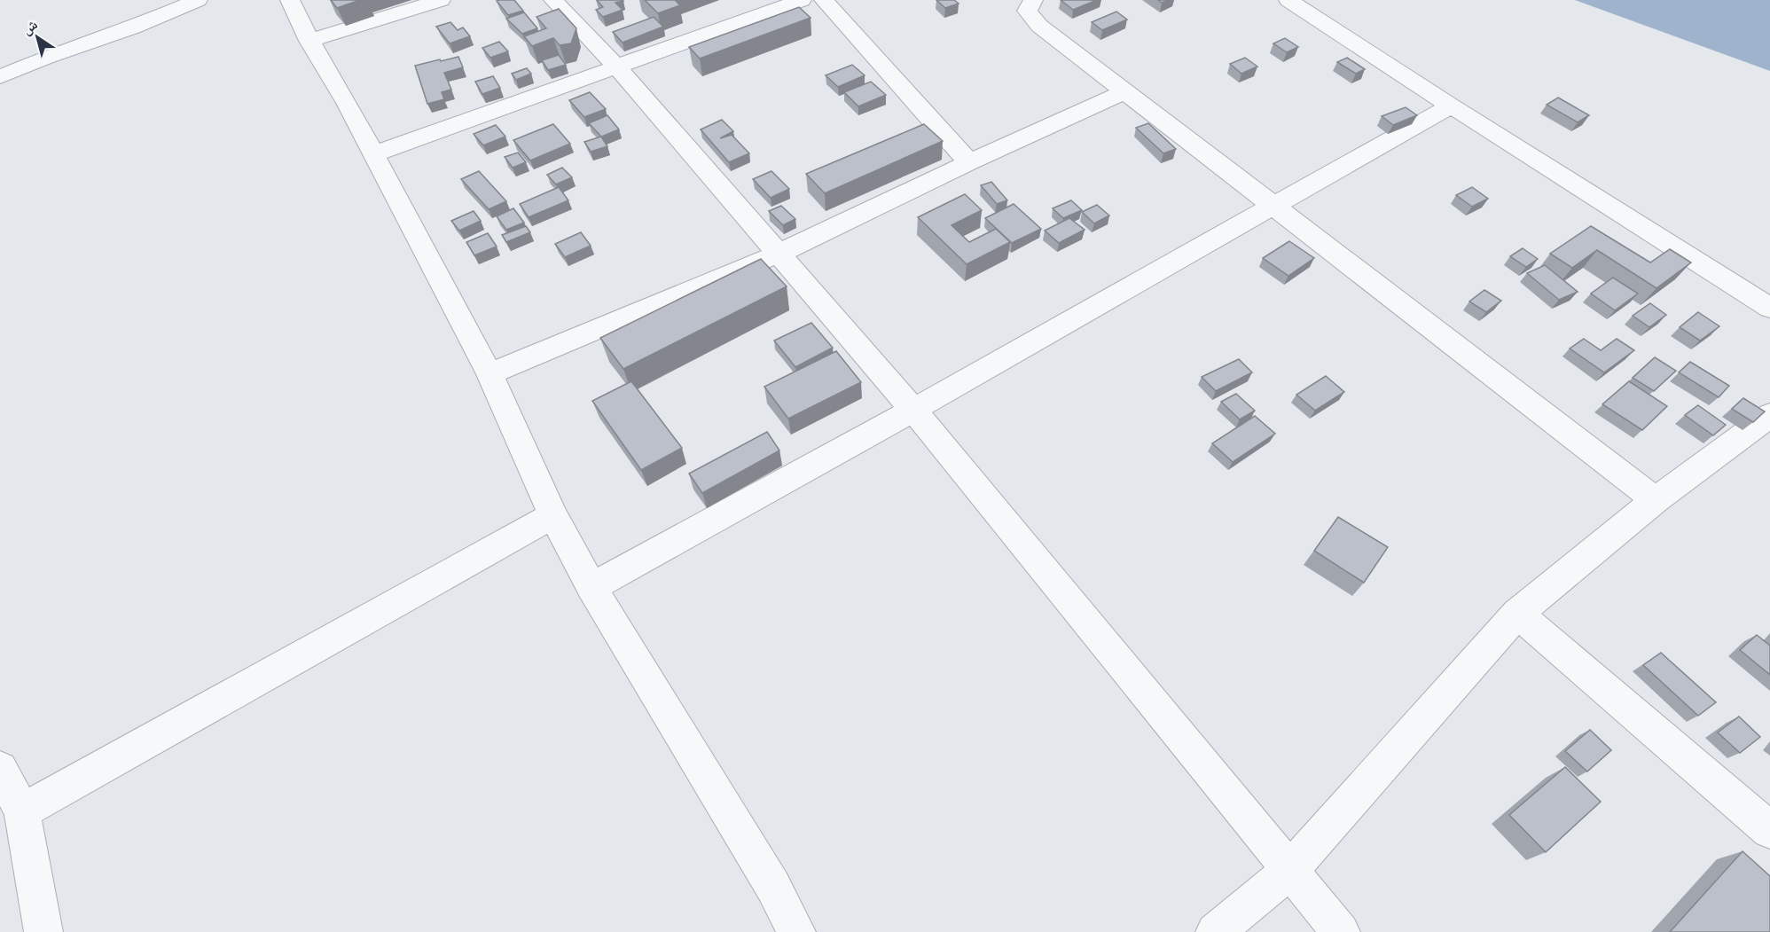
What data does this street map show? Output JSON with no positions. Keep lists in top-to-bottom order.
{
  "north": "top left"
}
